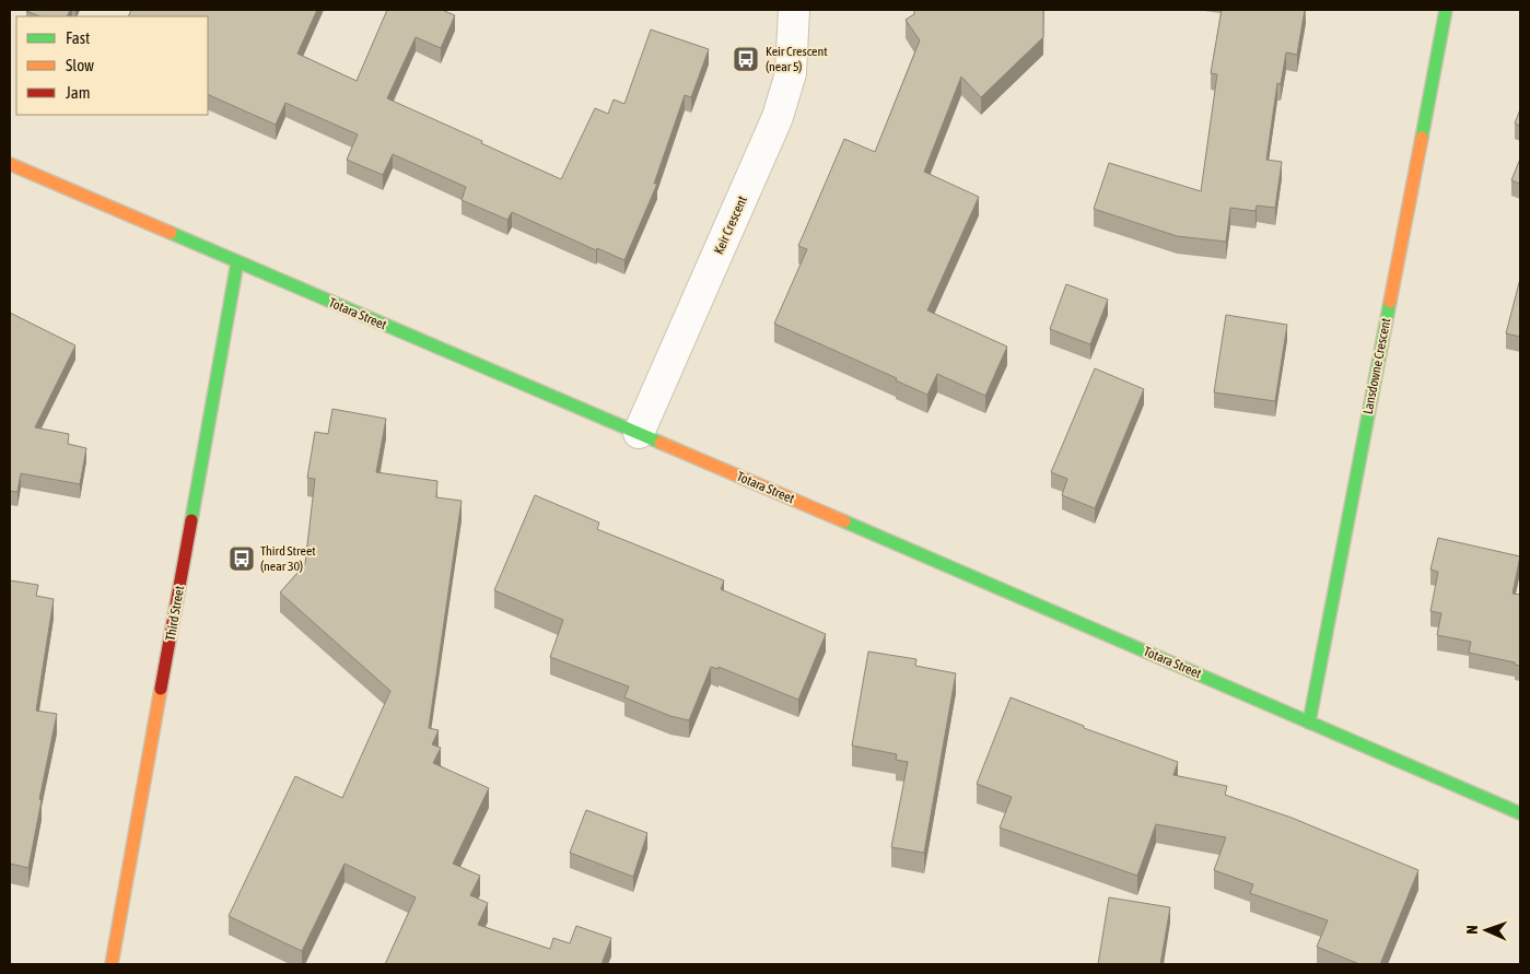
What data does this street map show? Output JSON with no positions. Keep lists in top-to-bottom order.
{
  "streets": {
    "street": [
      "Keir Crescent",
      "Totara Street",
      "Lansdowne Crescent",
      "Third Street"
    ]
  },
  "crossings": [
    ["Keir Crescent", "Totara Street"],
    ["Totara Street", "Lansdowne Crescent"],
    ["Totara Street", "Third Street"]
  ],
  "places": {
    "bus stop": ["Keir Crescent (near 5)", "Third Street (near 30)"]
  },
  "legend": ["Fast", "Slow", "Jam"],
  "north": "left"
}
